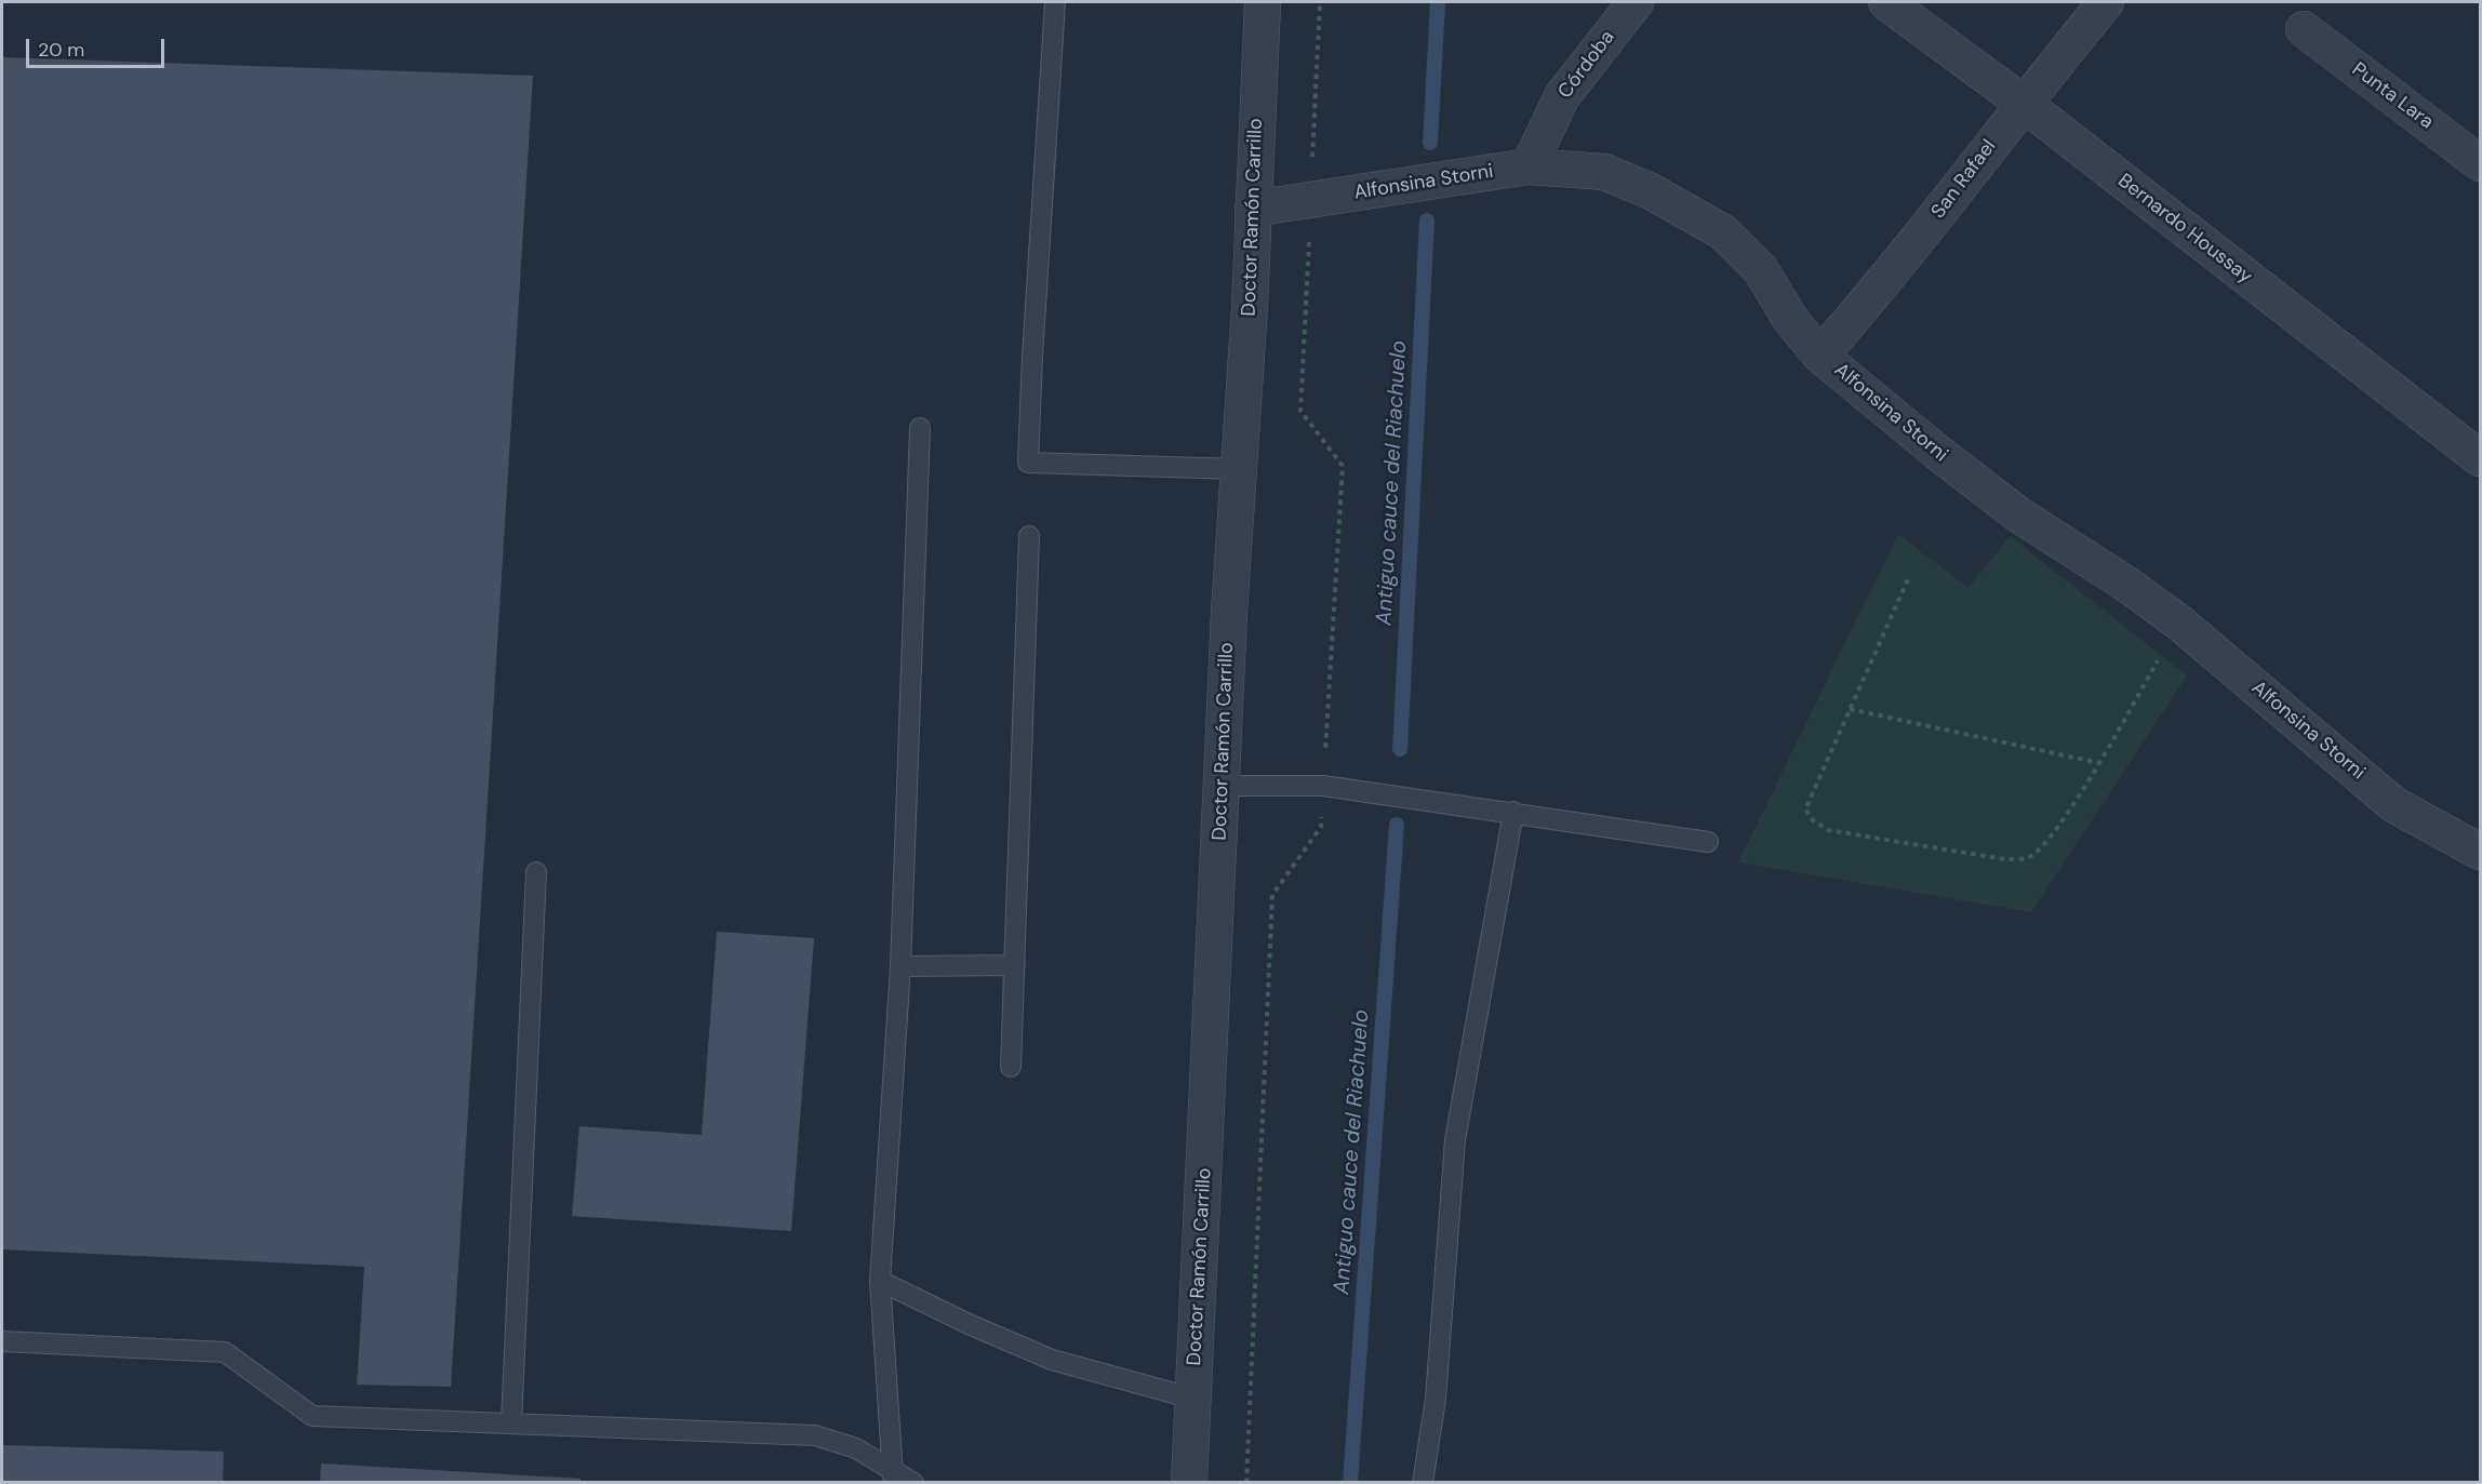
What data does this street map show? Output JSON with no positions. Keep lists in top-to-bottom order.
{
  "streets": {
    "street": [
      "Córdoba",
      "Punta Lara",
      "San Rafael",
      "Alfonsina Storni",
      "Doctor Ramón Carrillo",
      "Bernardo Houssay"
    ]
  },
  "crossings": [
    ["Córdoba", "Alfonsina Storni"],
    ["San Rafael", "Alfonsina Storni"],
    ["San Rafael", "Bernardo Houssay"],
    ["Alfonsina Storni", "Doctor Ramón Carrillo"]
  ],
  "water": ["Antiguo cauce del Riachuelo"],
  "scale_bar": "20 m"
}
